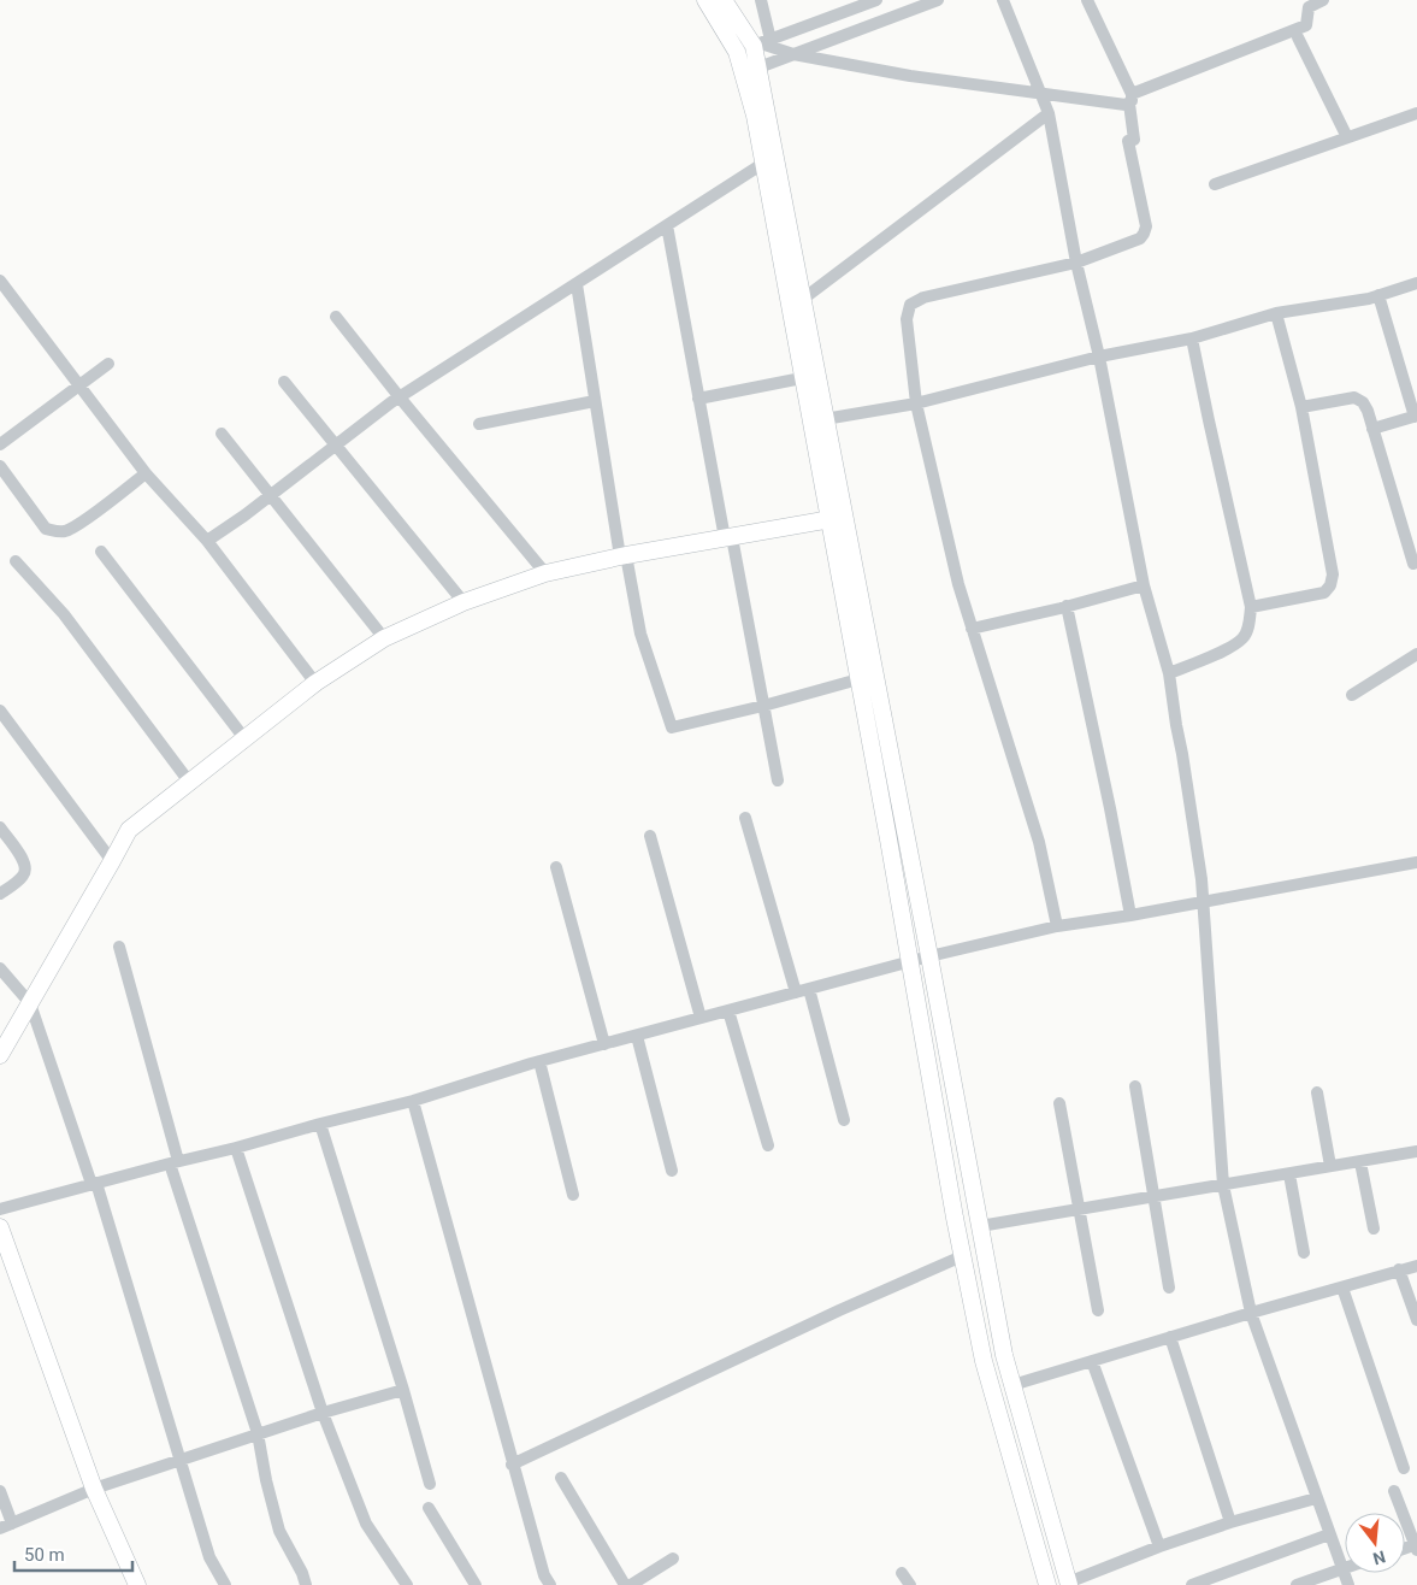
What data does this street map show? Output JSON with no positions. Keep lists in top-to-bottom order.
{
  "scale_bar": "50 m",
  "north": "bottom"
}
